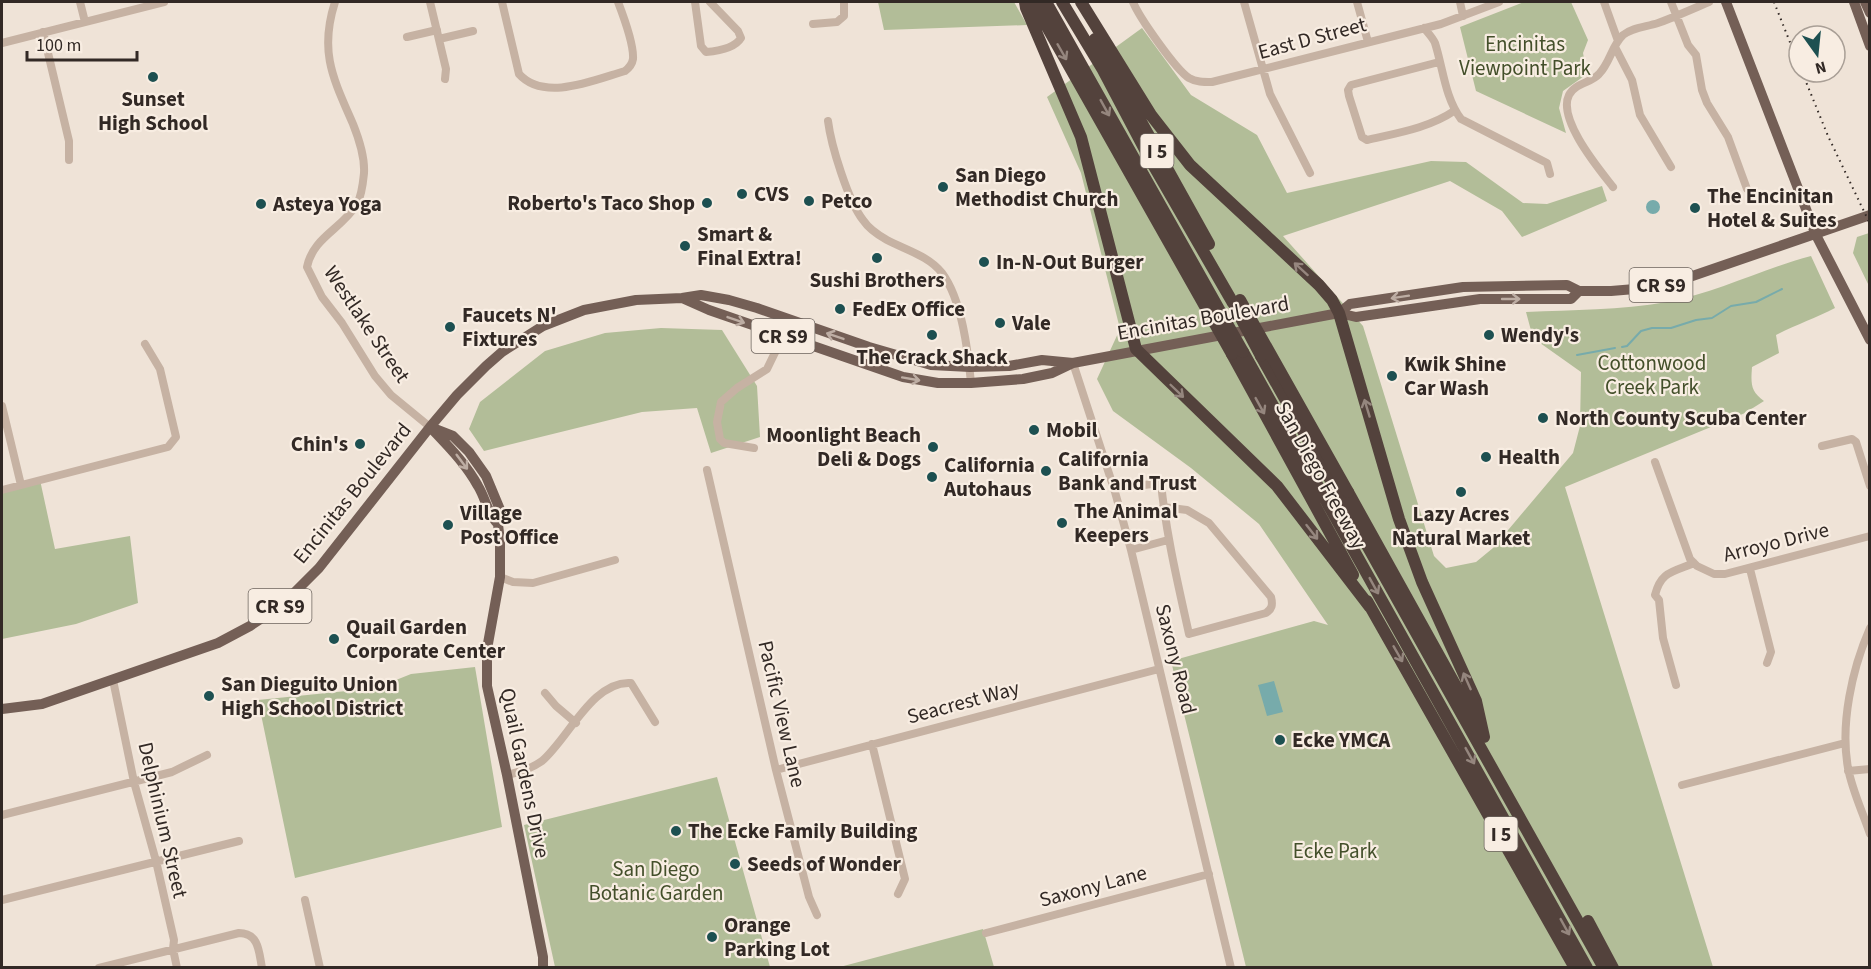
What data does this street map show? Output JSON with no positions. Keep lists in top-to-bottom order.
{
  "streets": {
    "highway": ["I 5", "San Diego Freeway"],
    "main road": ["CR S9", "Encinitas Boulevard", "Quail Gardens Drive"],
    "street": [
      "East D Street",
      "Westlake Street",
      "Arroyo Drive",
      "Saxony Road",
      "Seacrest Way",
      "Pacific View Lane",
      "Delphinium Street",
      "Saxony Lane"
    ]
  },
  "crossings": [
    ["Encinitas Boulevard", "Westlake Street"],
    ["Encinitas Boulevard", "Saxony Road"],
    ["Encinitas Boulevard", "Quail Gardens Drive"],
    ["Encinitas Boulevard", "Delphinium Street"],
    ["Westlake Street", "Quail Gardens Drive"],
    ["Saxony Road", "Seacrest Way"],
    ["Saxony Road", "Saxony Lane"],
    ["Seacrest Way", "Pacific View Lane"]
  ],
  "parks": [
    "Encinitas Viewpoint Park",
    "Cottonwood Creek Park",
    "Ecke Park",
    "San Diego Botanic Garden"
  ],
  "places": [
    "Sunset High School",
    "San Diego Methodist Church",
    "CVS",
    "Petco",
    "Roberto's Taco Shop",
    "Asteya Yoga",
    "The Encinitan Hotel & Suites",
    "Smart & Final Extra!",
    "Sushi Brothers",
    "In-N-Out Burger",
    "FedEx Office",
    "Vale",
    "Faucets N' Fixtures",
    "The Crack Shack",
    "Wendy's",
    "Kwik Shine Car Wash",
    "North County Scuba Center",
    "Mobil",
    "Chin's",
    "Moonlight Beach Deli & Dogs",
    "Health",
    "California Bank and Trust",
    "California Autohaus",
    "Lazy Acres Natural Market",
    "The Animal Keepers",
    "Village Post Office",
    "Quail Garden Corporate Center",
    "San Dieguito Union High School District",
    "Ecke YMCA",
    "The Ecke Family Building",
    "Seeds of Wonder",
    "Orange Parking Lot"
  ],
  "scale_bar": "100 m",
  "north": "bottom"
}
